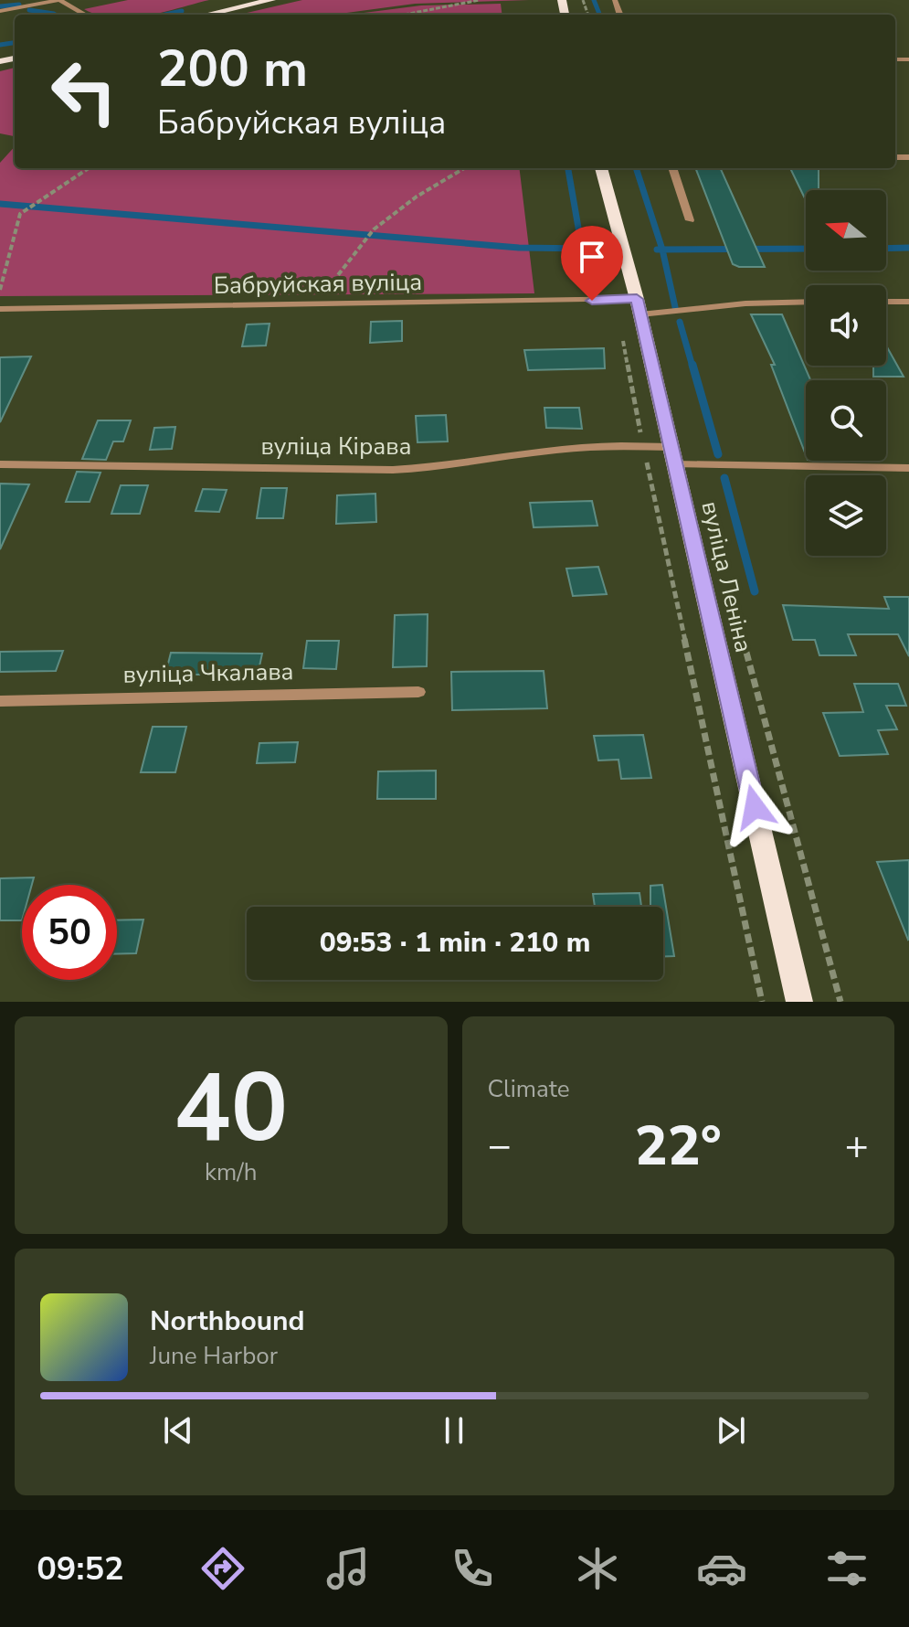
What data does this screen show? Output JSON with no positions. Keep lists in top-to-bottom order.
{
  "streets": {
    "main road": ["вуліца Леніна"],
    "street": ["Бабруйская вуліца", "вуліца Кірава", "вуліца Чкалава"]
  },
  "crossings": [
    ["Бабруйская вуліца", "вуліца Леніна"],
    ["вуліца Кірава", "вуліца Леніна"]
  ],
  "north": "left",
  "page": {
    "turn": ["200 m", "Бабруйская вуліца"],
    "limit": "50",
    "trip": "09:53 · 1 min · 210 m",
    "tile": [
      ["40", "km/h"],
      "Climate"
    ],
    "heat": ["−", "22°", "+"],
    "song": ["Northbound", "June Harbor"],
    "tabs": "09:52"
  }
}
